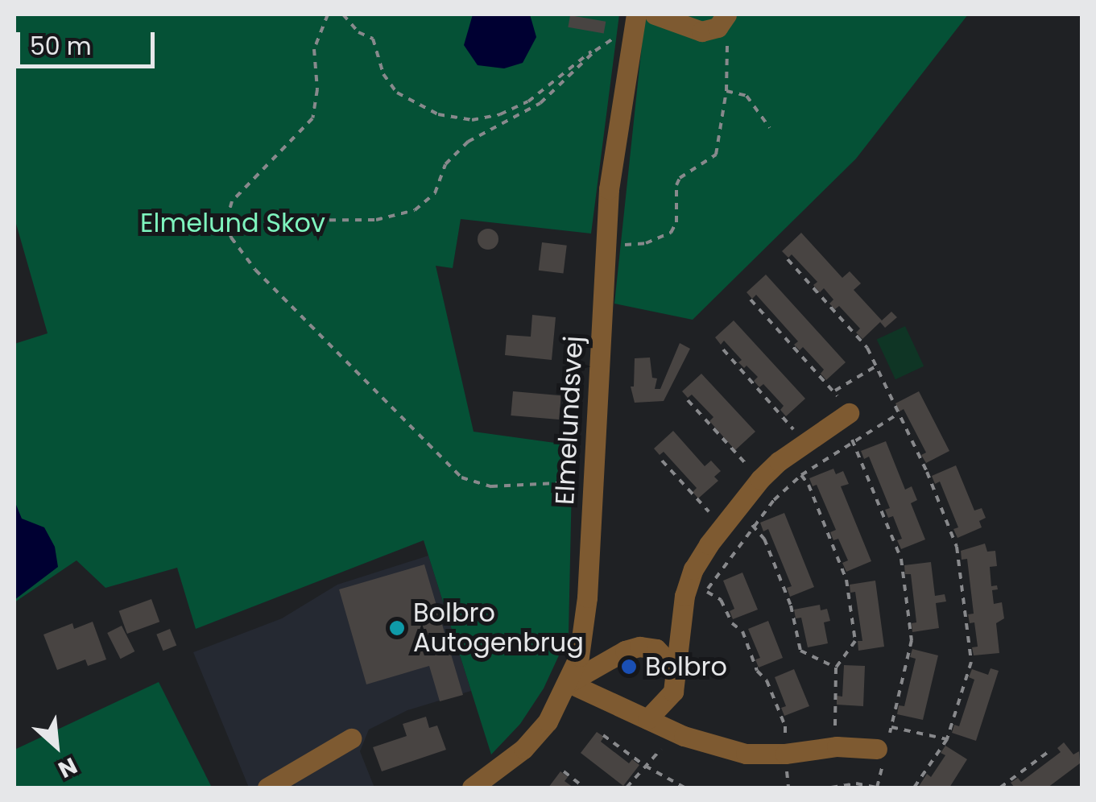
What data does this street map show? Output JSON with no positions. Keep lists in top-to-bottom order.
{
  "streets": {
    "street": ["Elmelundsvej"]
  },
  "parks": ["Elmelund Skov"],
  "places": ["Bolbro Autogenbrug", "Bolbro"],
  "scale_bar": "50 m",
  "north": "bottom right"
}
